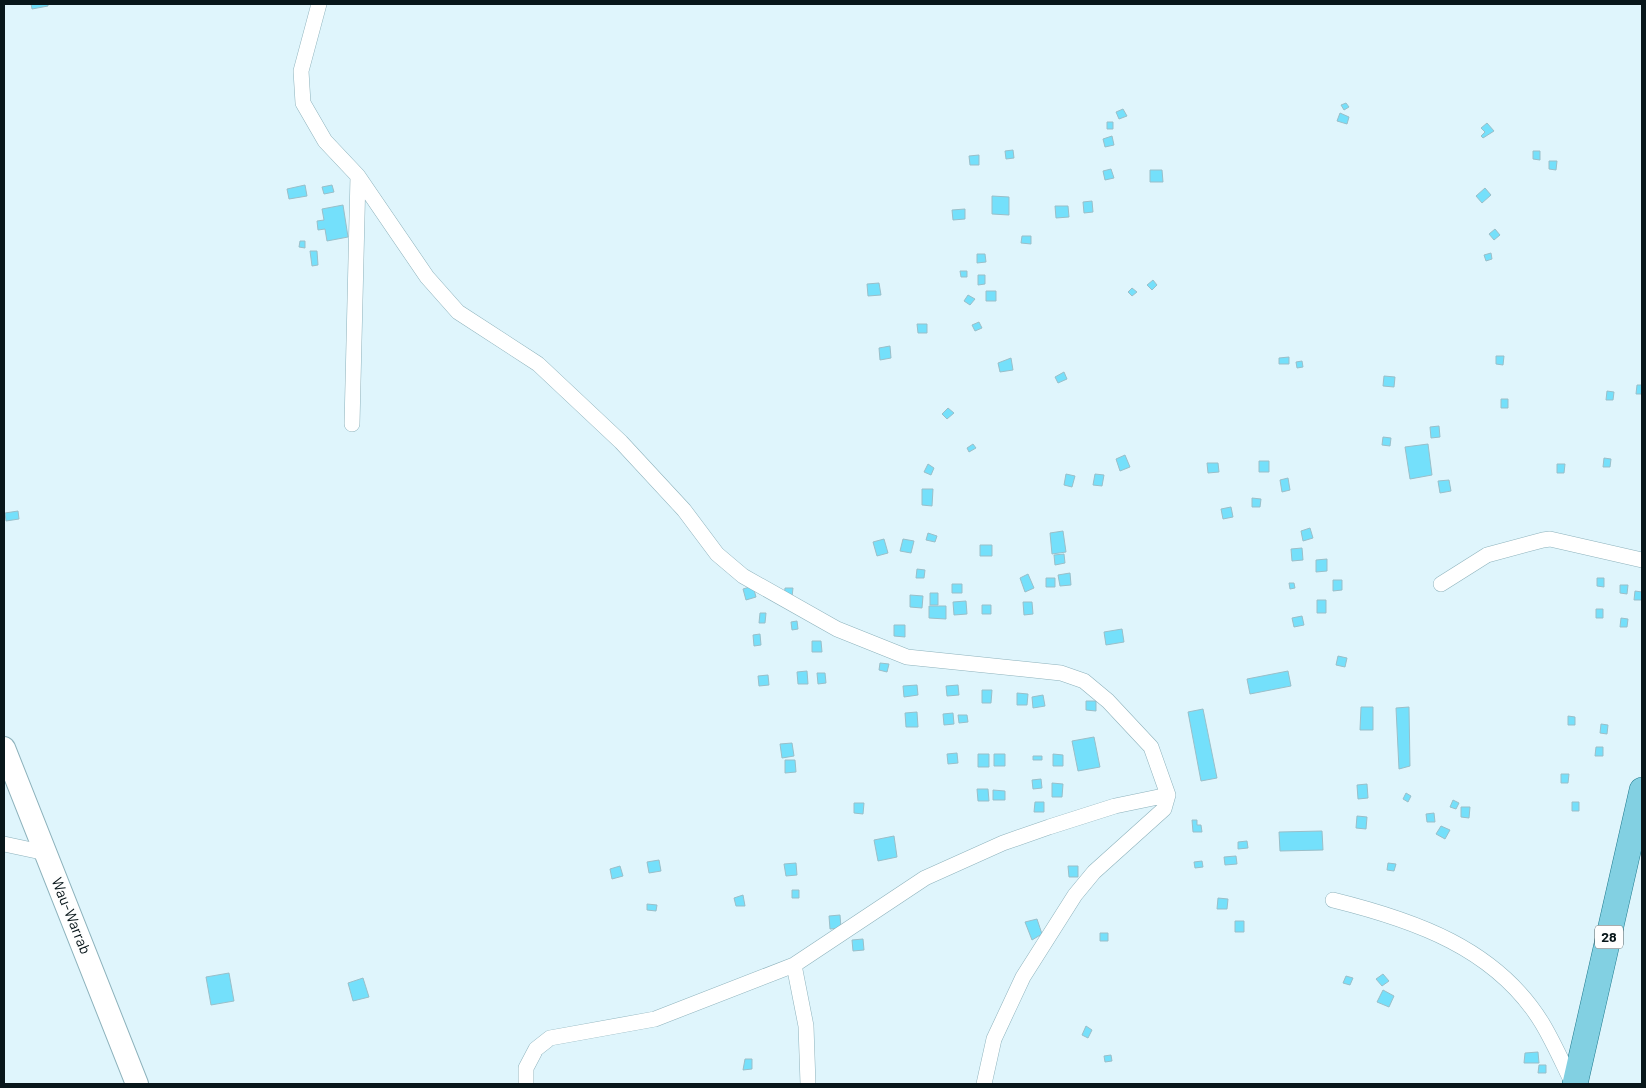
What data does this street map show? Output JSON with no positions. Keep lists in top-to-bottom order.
{
  "streets": {
    "main road": ["Wau-Warrab", "28"]
  }
}
